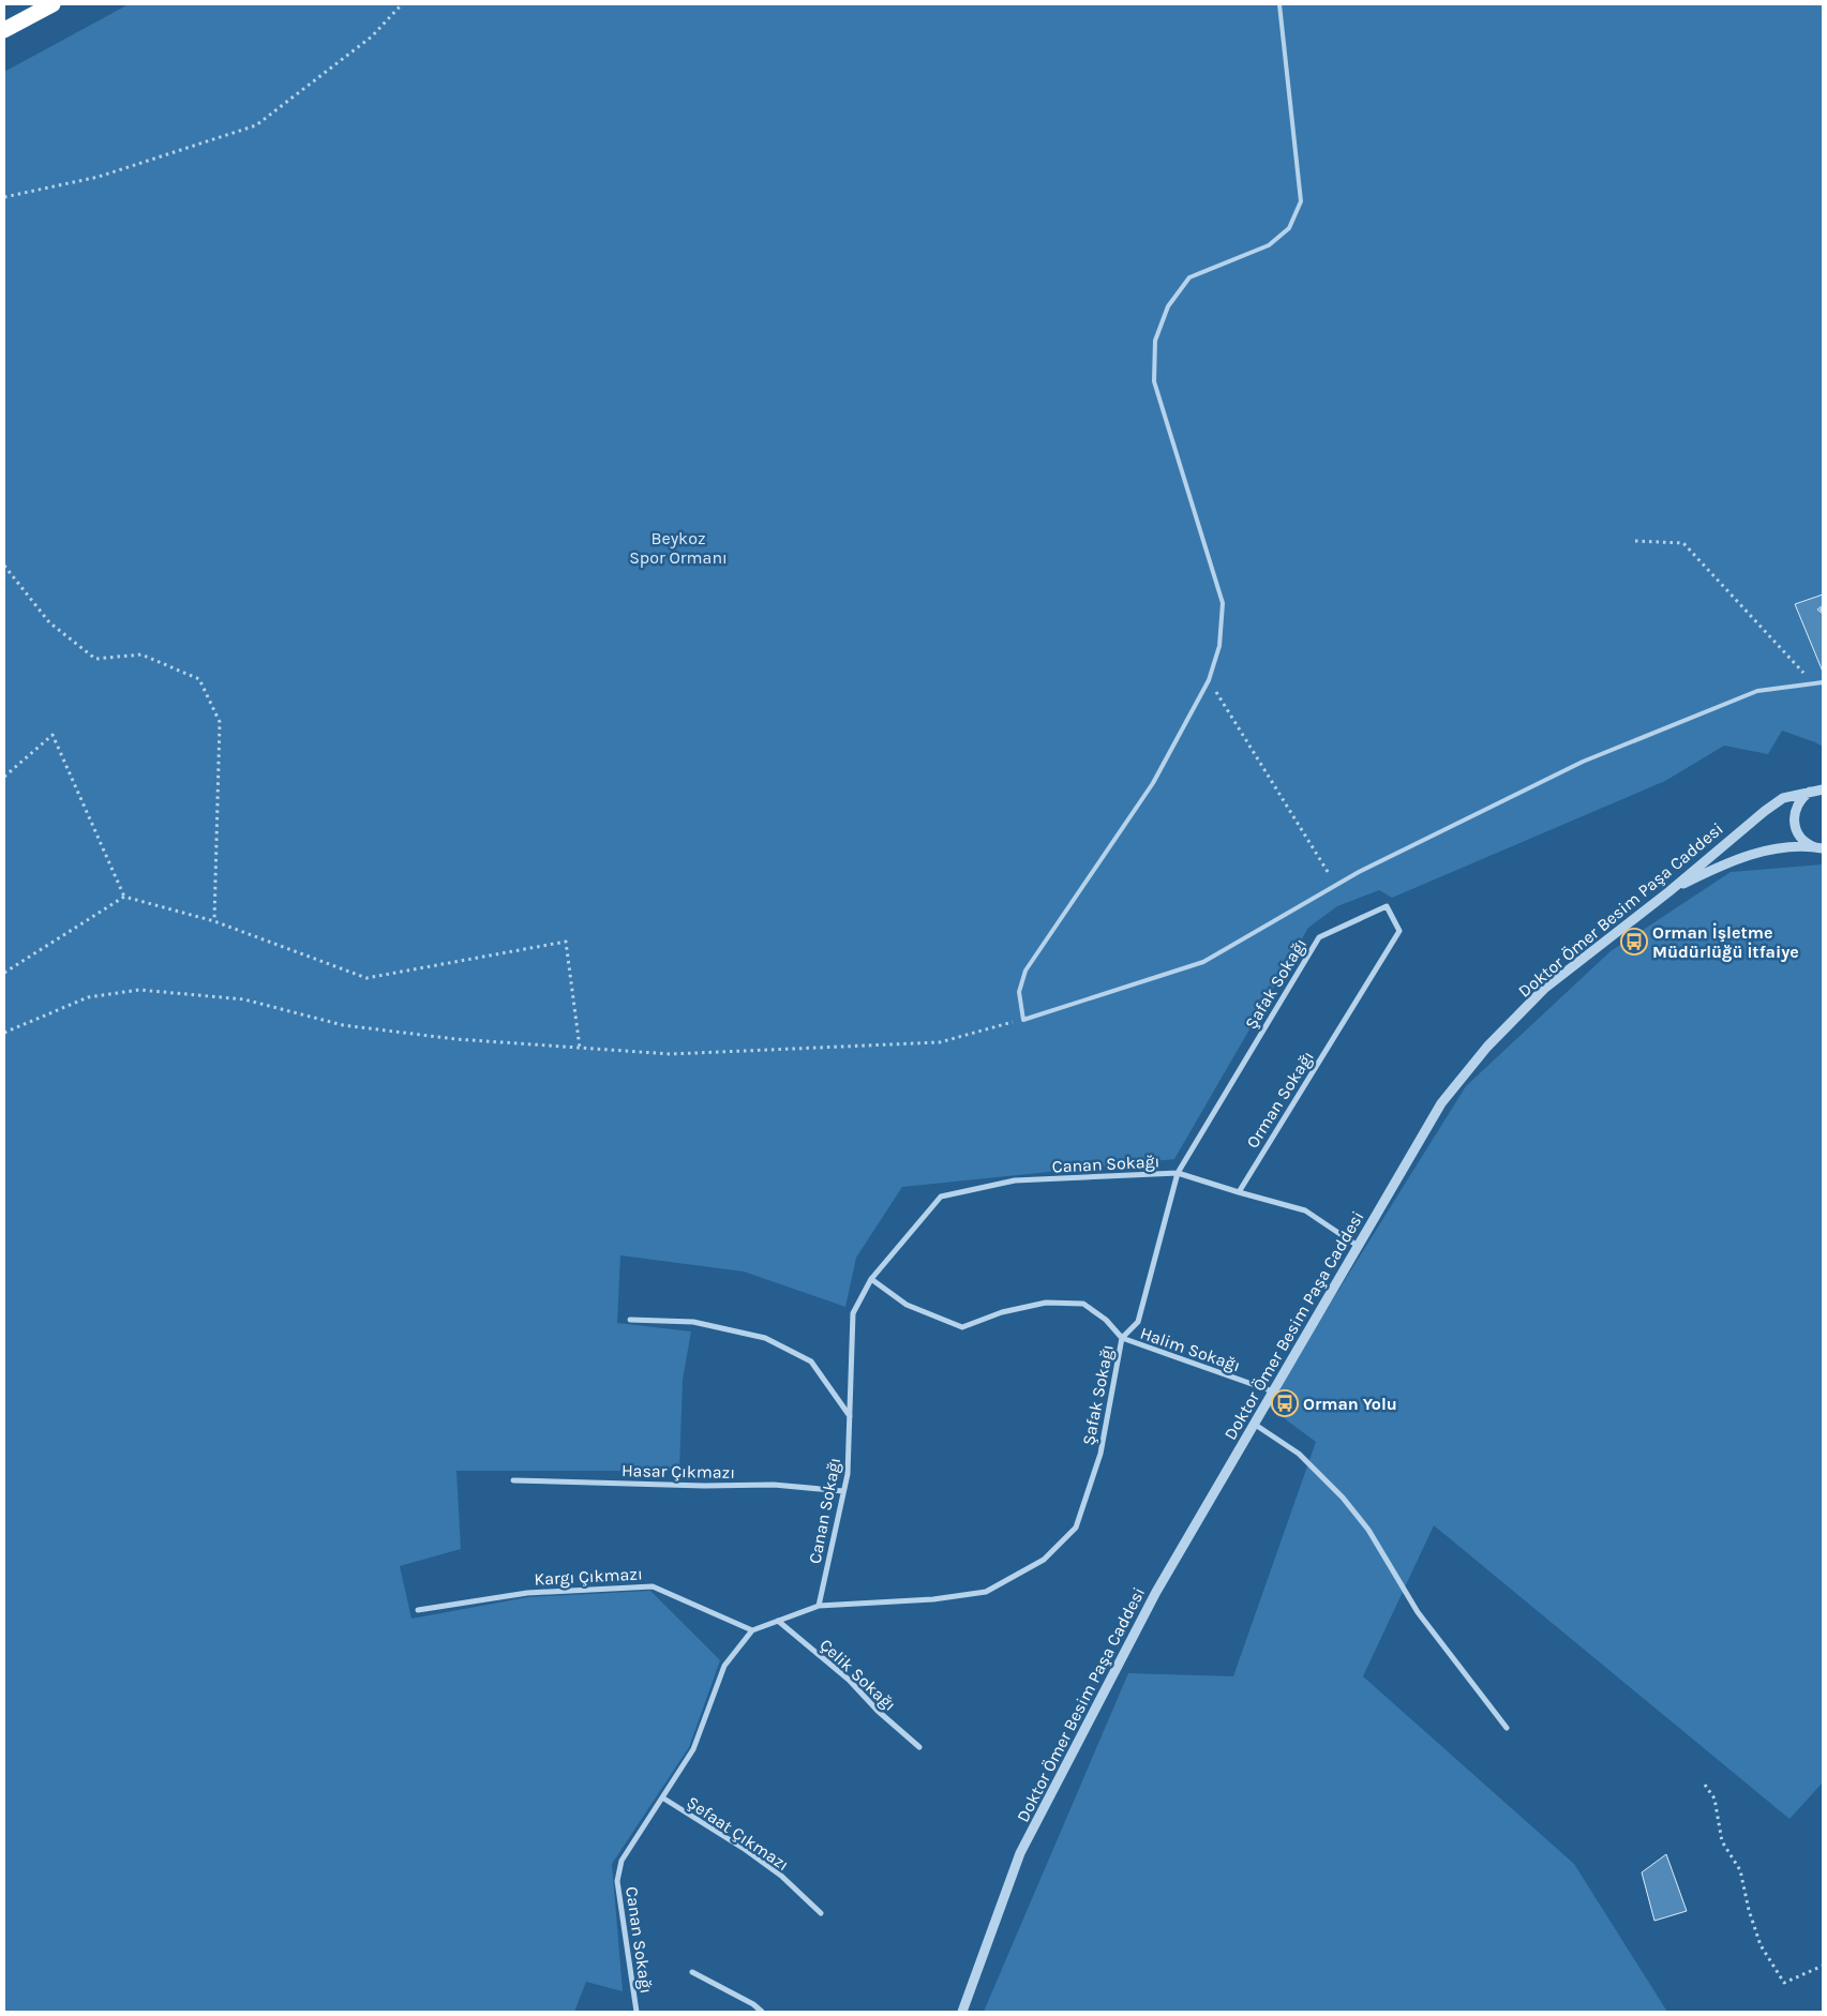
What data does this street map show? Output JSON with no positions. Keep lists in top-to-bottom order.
{
  "streets": {
    "street": [
      "Doktor Ömer Besim Paşa Caddesi",
      "Şafak Sokağı",
      "Orman Sokağı",
      "Canan Sokağı",
      "Halim Sokağı",
      "Hasar Çıkmazı",
      "Kargı Çıkmazı",
      "Çelik Sokağı",
      "Şefaat Çıkmazı"
    ]
  },
  "crossings": [
    ["Doktor Ömer Besim Paşa Caddesi", "Halim Sokağı"],
    ["Şafak Sokağı", "Orman Sokağı"],
    ["Şafak Sokağı", "Canan Sokağı"],
    ["Şafak Sokağı", "Halim Sokağı"],
    ["Orman Sokağı", "Canan Sokağı"],
    ["Canan Sokağı", "Halim Sokağı"],
    ["Canan Sokağı", "Hasar Çıkmazı"],
    ["Canan Sokağı", "Kargı Çıkmazı"],
    ["Canan Sokağı", "Şefaat Çıkmazı"]
  ],
  "parks": ["Beykoz Spor Ormanı"],
  "places": {
    "bus stop": ["Orman İşletme Müdürlüğü İtfaiye", "Orman Yolu"]
  }
}
